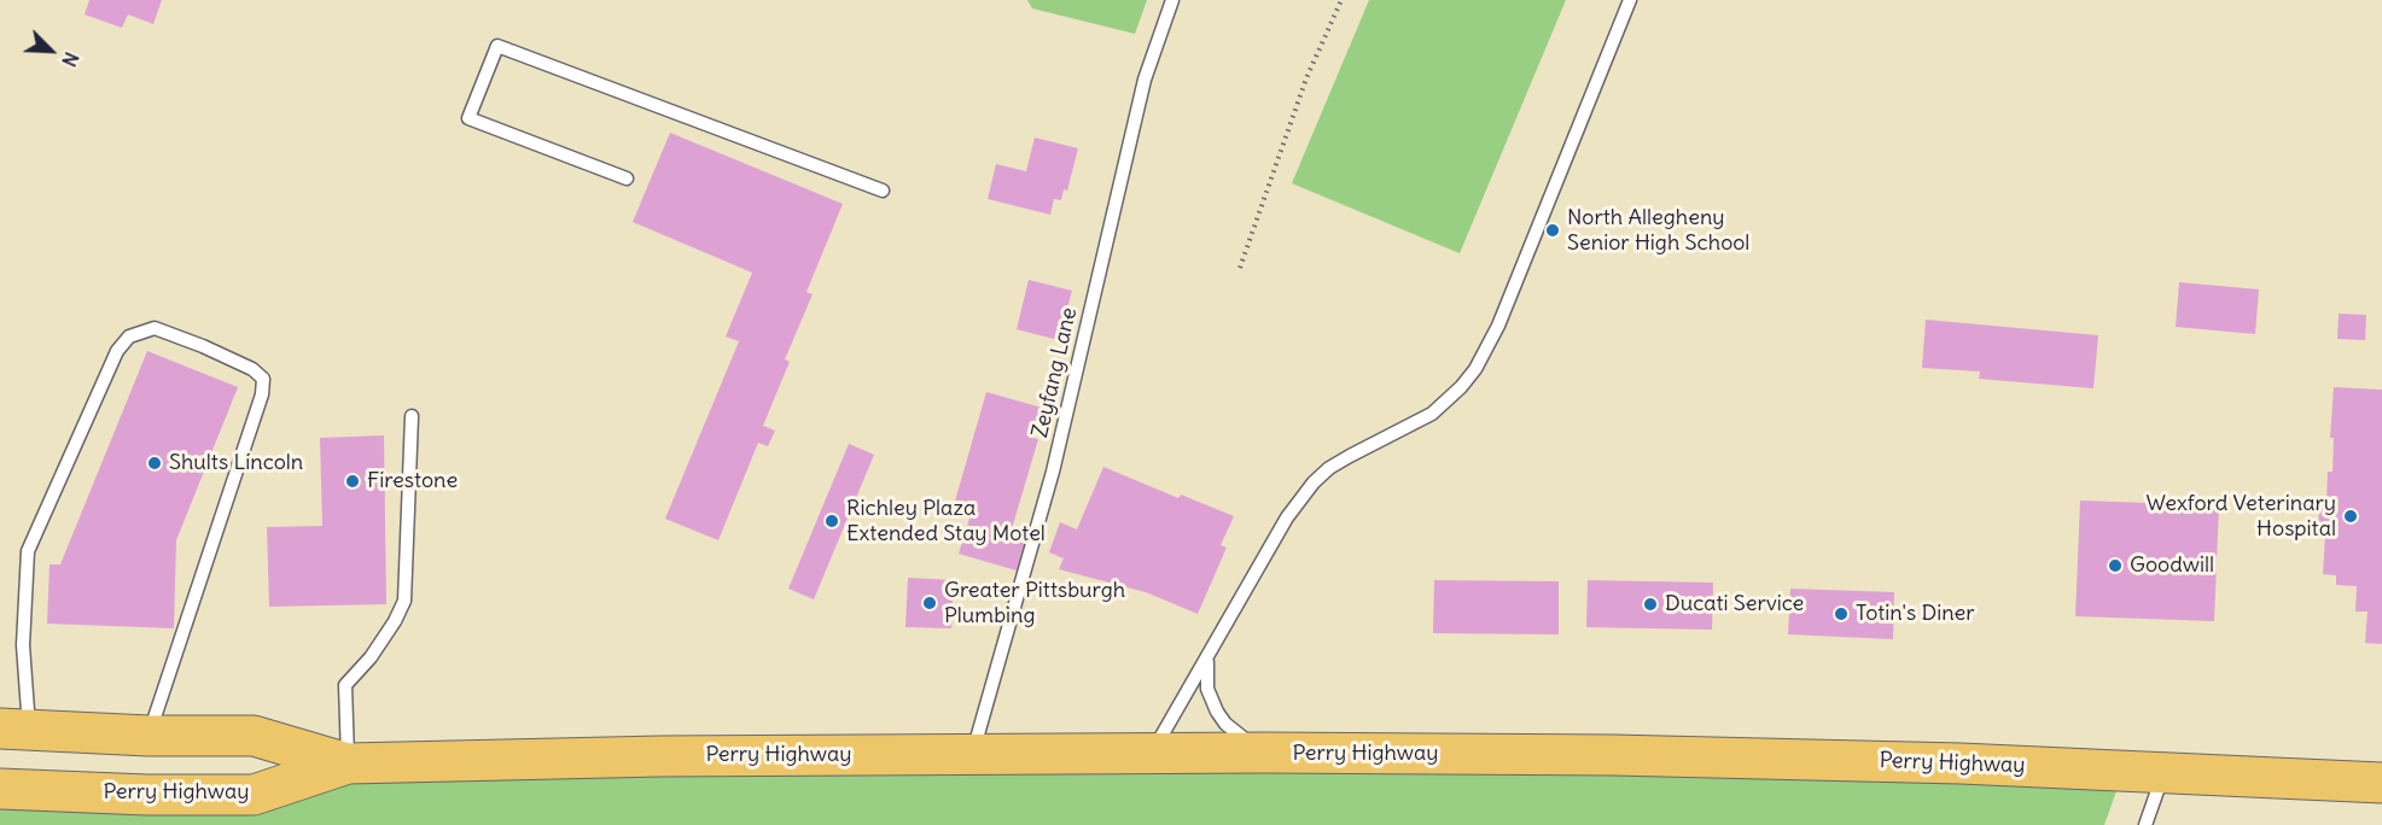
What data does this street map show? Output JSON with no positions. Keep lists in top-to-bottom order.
{
  "streets": {
    "highway": ["Perry Highway"],
    "lane": ["Zeyfang Lane"]
  },
  "crossings": [
    ["Zeyfang Lane", "Perry Highway"]
  ],
  "places": [
    "North Allegheny Senior High School",
    "Shults Lincoln",
    "Firestone",
    "Wexford Veterinary Hospital",
    "Richley Plaza Extended Stay Motel",
    "Goodwill",
    "Greater Pittsburgh Plumbing",
    "Ducati Service",
    "Totin's Diner"
  ],
  "north": "bottom right"
}
